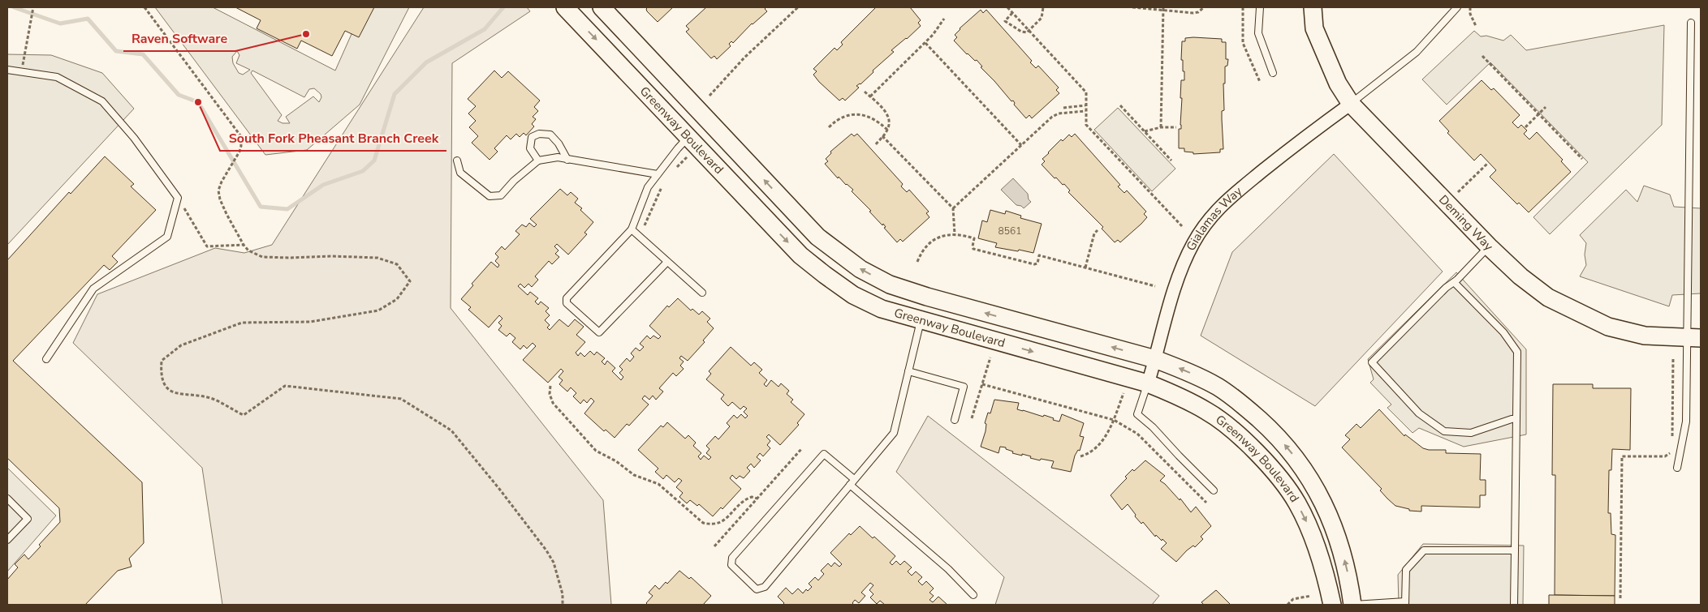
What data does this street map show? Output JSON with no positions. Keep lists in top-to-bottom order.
{
  "streets": {
    "street": ["Greenway Boulevard", "Gialamas Way", "Deming Way"]
  },
  "crossings": [
    ["Greenway Boulevard", "Gialamas Way"],
    ["Gialamas Way", "Deming Way"]
  ],
  "places": ["Raven Software", "South Fork Pheasant Branch Creek"],
  "house_numbers": ["8561"]
}
